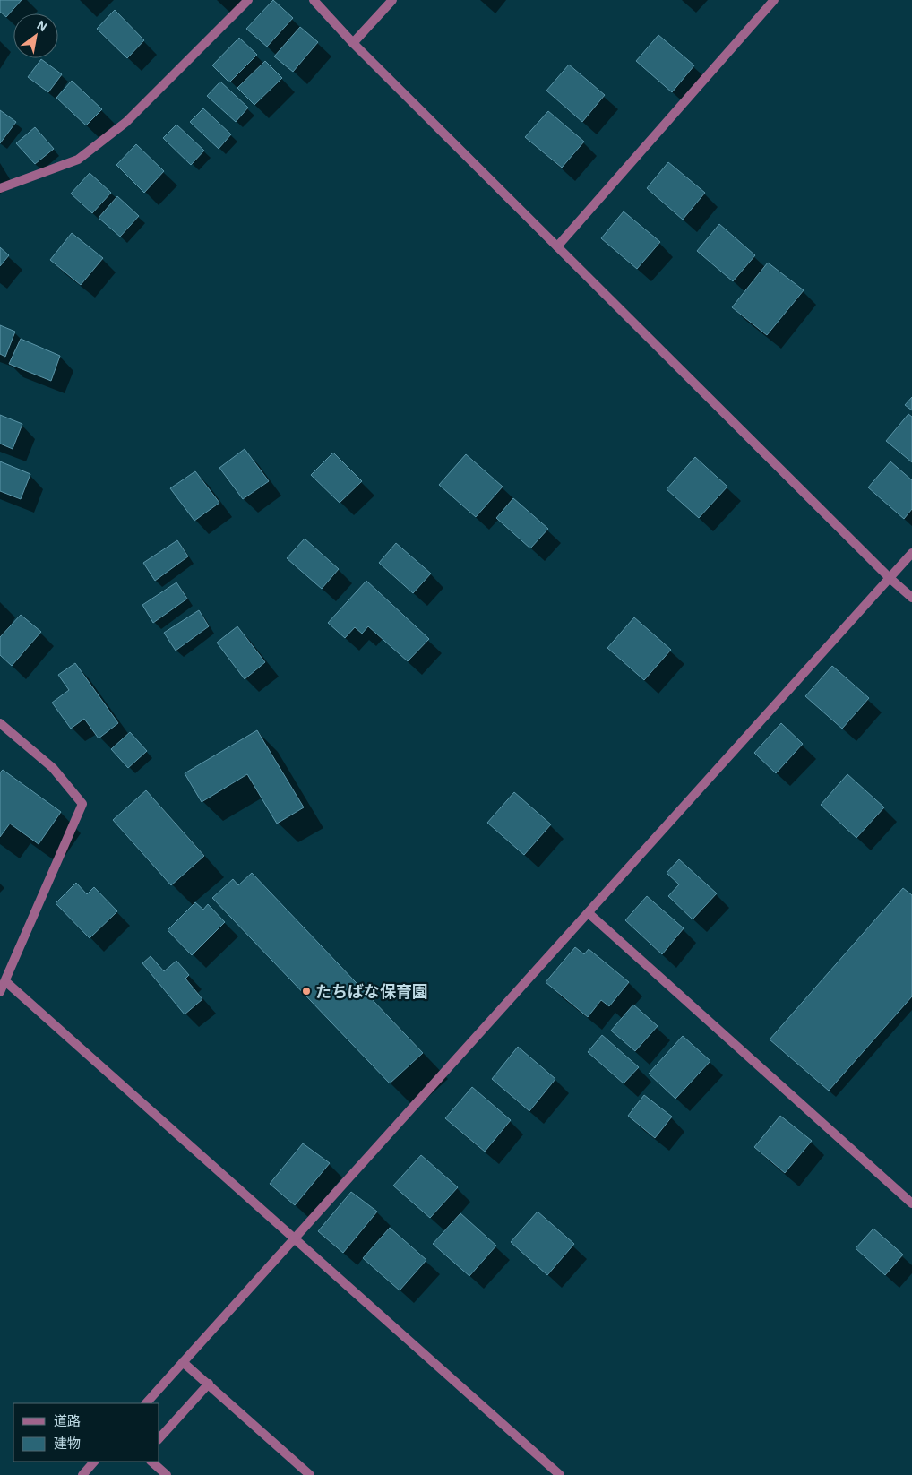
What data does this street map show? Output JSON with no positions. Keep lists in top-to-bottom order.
{
  "places": ["たちばな保育園"],
  "legend": ["道路", "建物"],
  "north": "top right"
}
